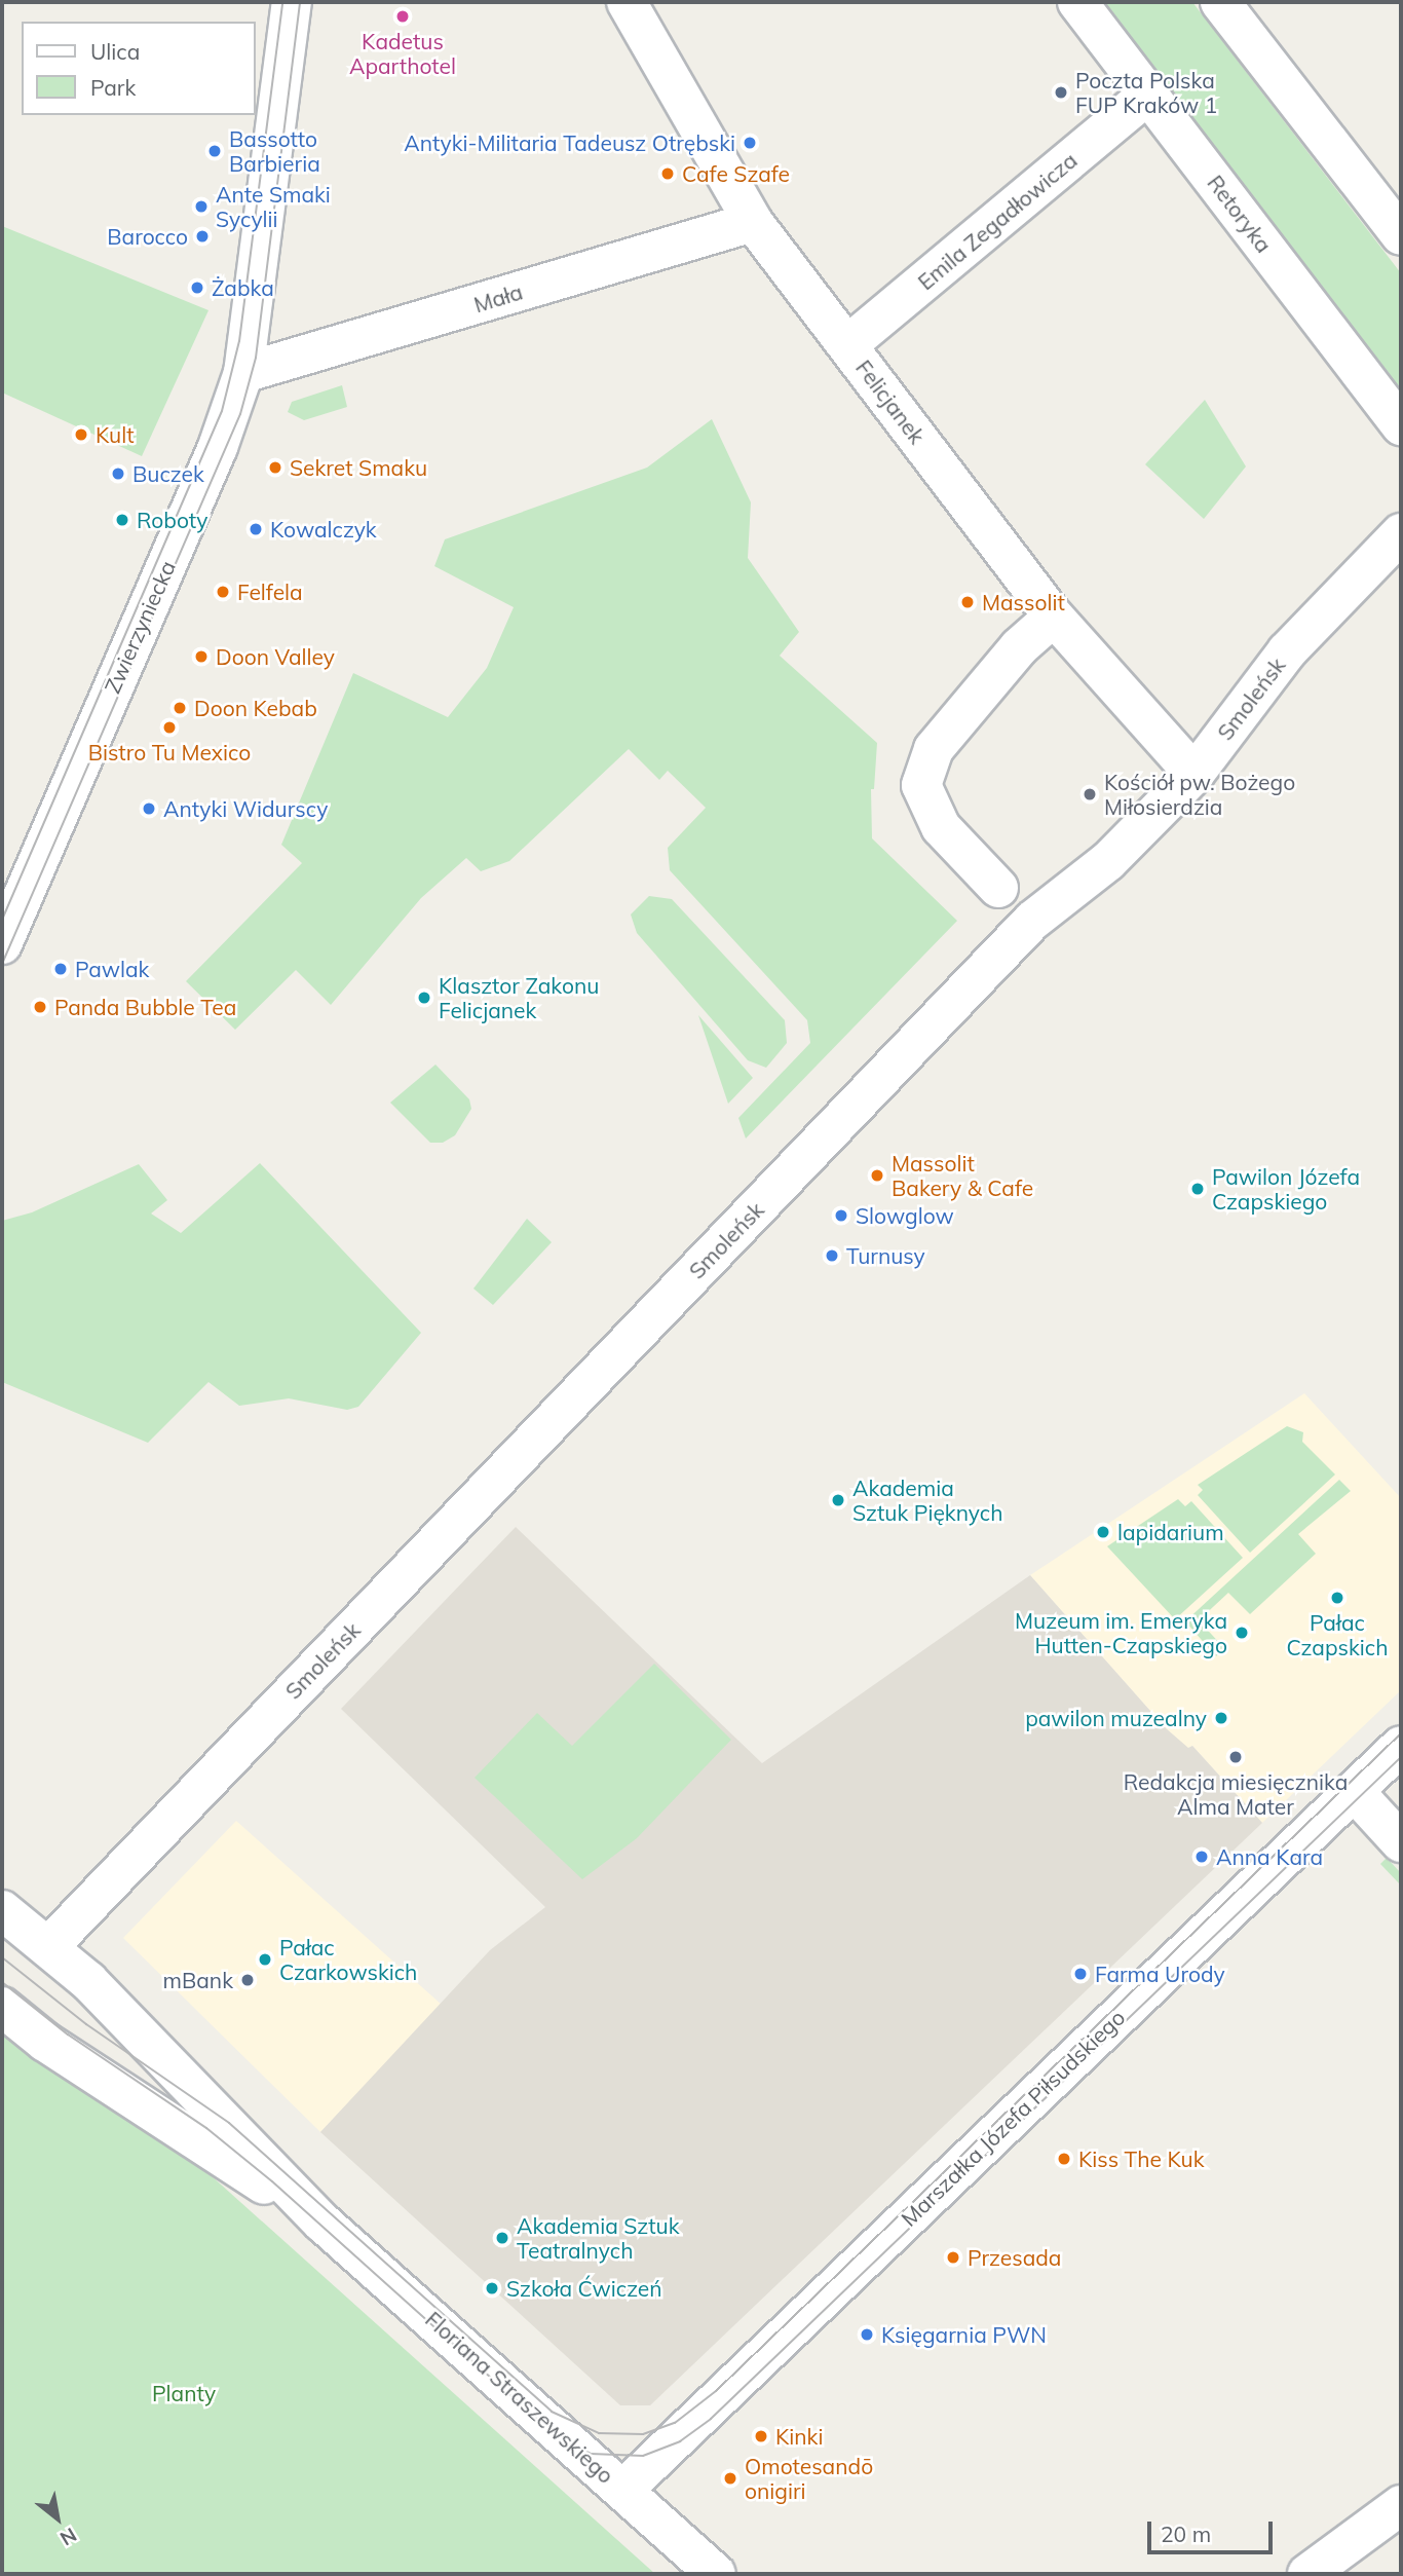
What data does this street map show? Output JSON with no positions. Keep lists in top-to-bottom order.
{
  "streets": {
    "street": [
      "Retoryka",
      "Emila Zegadłowicza",
      "Mała",
      "Felicjanek",
      "Zwierzyniecka",
      "Smoleńsk",
      "Marszałka Józefa Piłsudskiego",
      "Floriana Straszewskiego"
    ]
  },
  "crossings": [
    ["Retoryka", "Emila Zegadłowicza"],
    ["Emila Zegadłowicza", "Felicjanek"],
    ["Mała", "Felicjanek"],
    ["Mała", "Zwierzyniecka"],
    ["Felicjanek", "Smoleńsk"],
    ["Smoleńsk", "Floriana Straszewskiego"],
    ["Marszałka Józefa Piłsudskiego", "Floriana Straszewskiego"]
  ],
  "parks": ["Planty"],
  "places": [
    "Kadetus Aparthotel",
    "Poczta Polska FUP Kraków 1",
    "Antyki-Militaria Tadeusz Otrębski",
    "Bassotto Barbieria",
    "Cafe Szafe",
    "Ante Smaki Sycylii",
    "Barocco",
    "Żabka",
    "Kult",
    "Sekret Smaku",
    "Buczek",
    "Roboty",
    "Kowalczyk",
    "Felfela",
    "Massolit",
    "Doon Valley",
    "Doon Kebab",
    "Bistro Tu Mexico",
    "Kościół pw. Bożego Miłosierdzia",
    "Antyki Widurscy",
    "Pawlak",
    "Klasztor Zakonu Felicjanek",
    "Panda Bubble Tea",
    "Massolit Bakery & Cafe",
    "Pawilon Józefa Czapskiego",
    "Slowglow",
    "Turnusy",
    "Akademia Sztuk Pięknych",
    "lapidarium",
    "Pałac Czapskich",
    "Muzeum im. Emeryka Hutten-Czapskiego",
    "pawilon muzealny",
    "Redakcja miesięcznika Alma Mater",
    "Anna Kara",
    "Pałac Czarkowskich",
    "Farma Urody",
    "mBank",
    "Kiss The Kuk",
    "Akademia Sztuk Teatralnych",
    "Przesada",
    "Szkoła Ćwiczeń",
    "Księgarnia PWN",
    "Kinki",
    "Omotesandō onigiri"
  ],
  "legend": ["Ulica", "Park"],
  "scale_bar": "20 m",
  "north": "bottom right"
}
